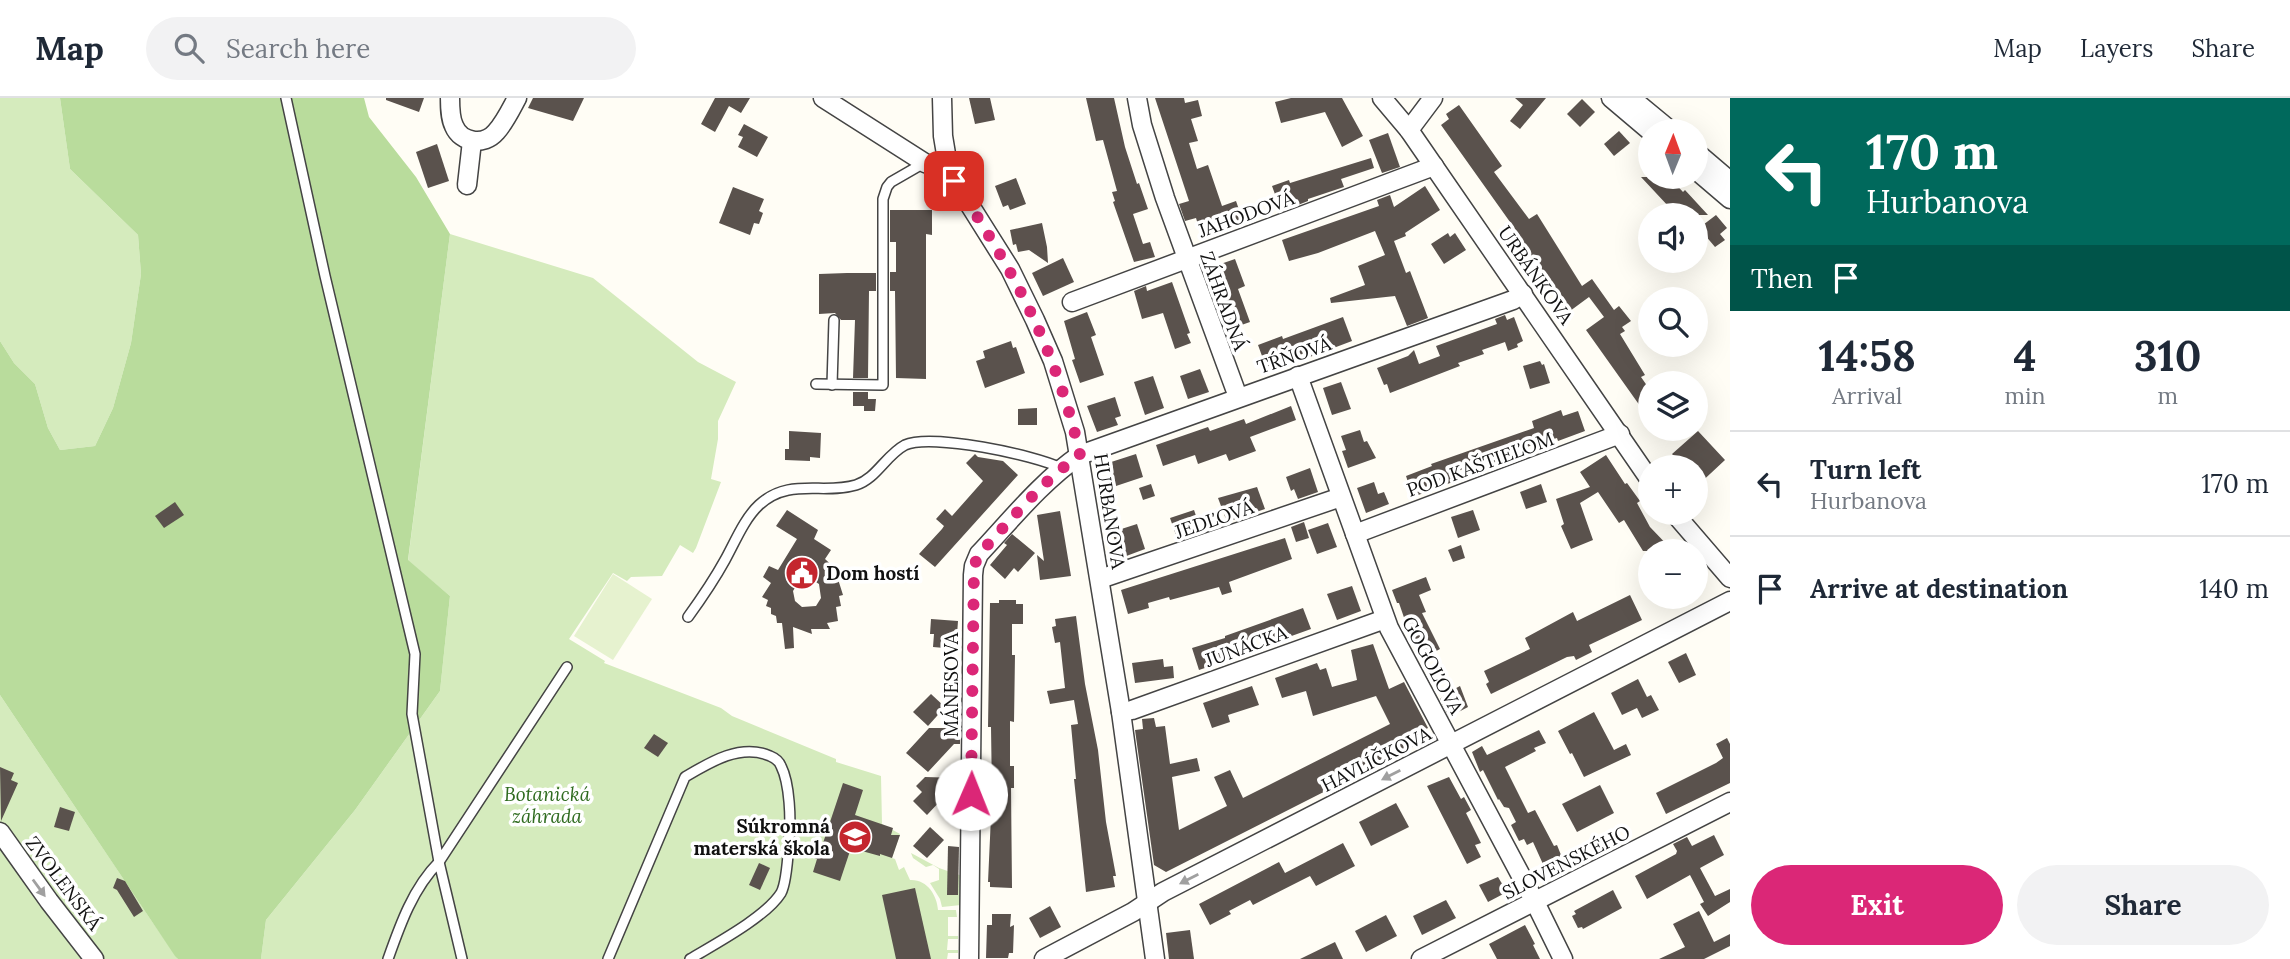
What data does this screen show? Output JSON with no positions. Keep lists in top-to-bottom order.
{
  "streets": {
    "street": [
      "JAHODOVÁ",
      "URBÁNKOVA",
      "ZÁHRADNÁ",
      "TŔŇOVÁ",
      "POD KAŠTIEĽOM",
      "HURBANOVA",
      "JEDĽOVÁ",
      "JUNÁCKA",
      "GOGOĽOVA",
      "MÁNESOVA",
      "HAVLÍČKOVA",
      "SLOVENSKÉHO",
      "ZVOLENSKÁ"
    ]
  },
  "crossings": [
    ["JAHODOVÁ", "URBÁNKOVA"],
    ["JAHODOVÁ", "ZÁHRADNÁ"],
    ["URBÁNKOVA", "TŔŇOVÁ"],
    ["URBÁNKOVA", "POD KAŠTIEĽOM"],
    ["ZÁHRADNÁ", "TŔŇOVÁ"],
    ["TŔŇOVÁ", "HURBANOVA"],
    ["TŔŇOVÁ", "GOGOĽOVA"],
    ["TŔŇOVÁ", "MÁNESOVA"],
    ["POD KAŠTIEĽOM", "GOGOĽOVA"],
    ["HURBANOVA", "JEDĽOVÁ"],
    ["HURBANOVA", "JUNÁCKA"],
    ["HURBANOVA", "MÁNESOVA"],
    ["HURBANOVA", "HAVLÍČKOVA"],
    ["JEDĽOVÁ", "GOGOĽOVA"],
    ["JUNÁCKA", "GOGOĽOVA"],
    ["GOGOĽOVA", "HAVLÍČKOVA"],
    ["GOGOĽOVA", "SLOVENSKÉHO"]
  ],
  "one_way": ["HAVLÍČKOVA", "ZVOLENSKÁ"],
  "parks": ["Botanická záhrada"],
  "places": {
    "public building": ["Dom hostí"],
    "school or university": ["Súkromná materská škola"]
  },
  "north": "top",
  "page": {
    "header": "Map",
    "search": "Search here",
    "nav": ["Map", "Layers", "Share"],
    "turn": ["170 m", "Hurbanova"],
    "map_buttons": ["+", "−"],
    "then": "Then",
    "eta": [
      "14:58",
      "Arrival",
      "4",
      "min",
      "310",
      "m"
    ],
    "list": [
      {
        "name": "Turn left",
        "note": "Hurbanova",
        "value": "170 m"
      },
      {
        "name": "Arrive at destination",
        "value": "140 m"
      }
    ],
    "buttons": ["Exit", "Share"]
  }
}
